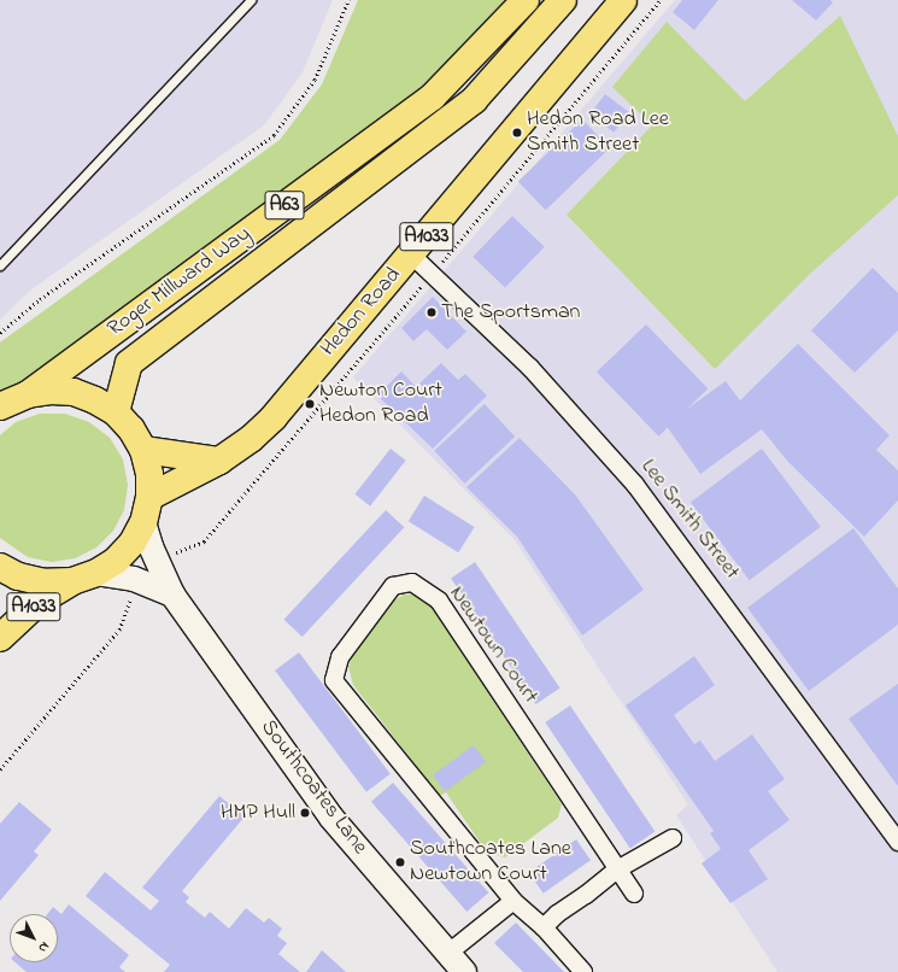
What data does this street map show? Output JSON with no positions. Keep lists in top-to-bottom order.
{
  "streets": {
    "highway": [
      "A63",
      "A1033",
      "Roger Millward Way",
      "Hedon Road"
    ],
    "street": ["Lee Smith Street", "Newtown Court", "Southcoates Lane"]
  },
  "crossings": [
    ["A1033", "Roger Millward Way"],
    ["A1033", "Hedon Road"],
    ["A1033", "Southcoates Lane"],
    ["Hedon Road", "Lee Smith Street"]
  ],
  "places": [
    "Hedon Road Lee Smith Street",
    "The Sportsman",
    "Newton Court Hedon Road",
    "HMP Hull",
    "Southcoates Lane Newtown Court"
  ],
  "north": "bottom right"
}
